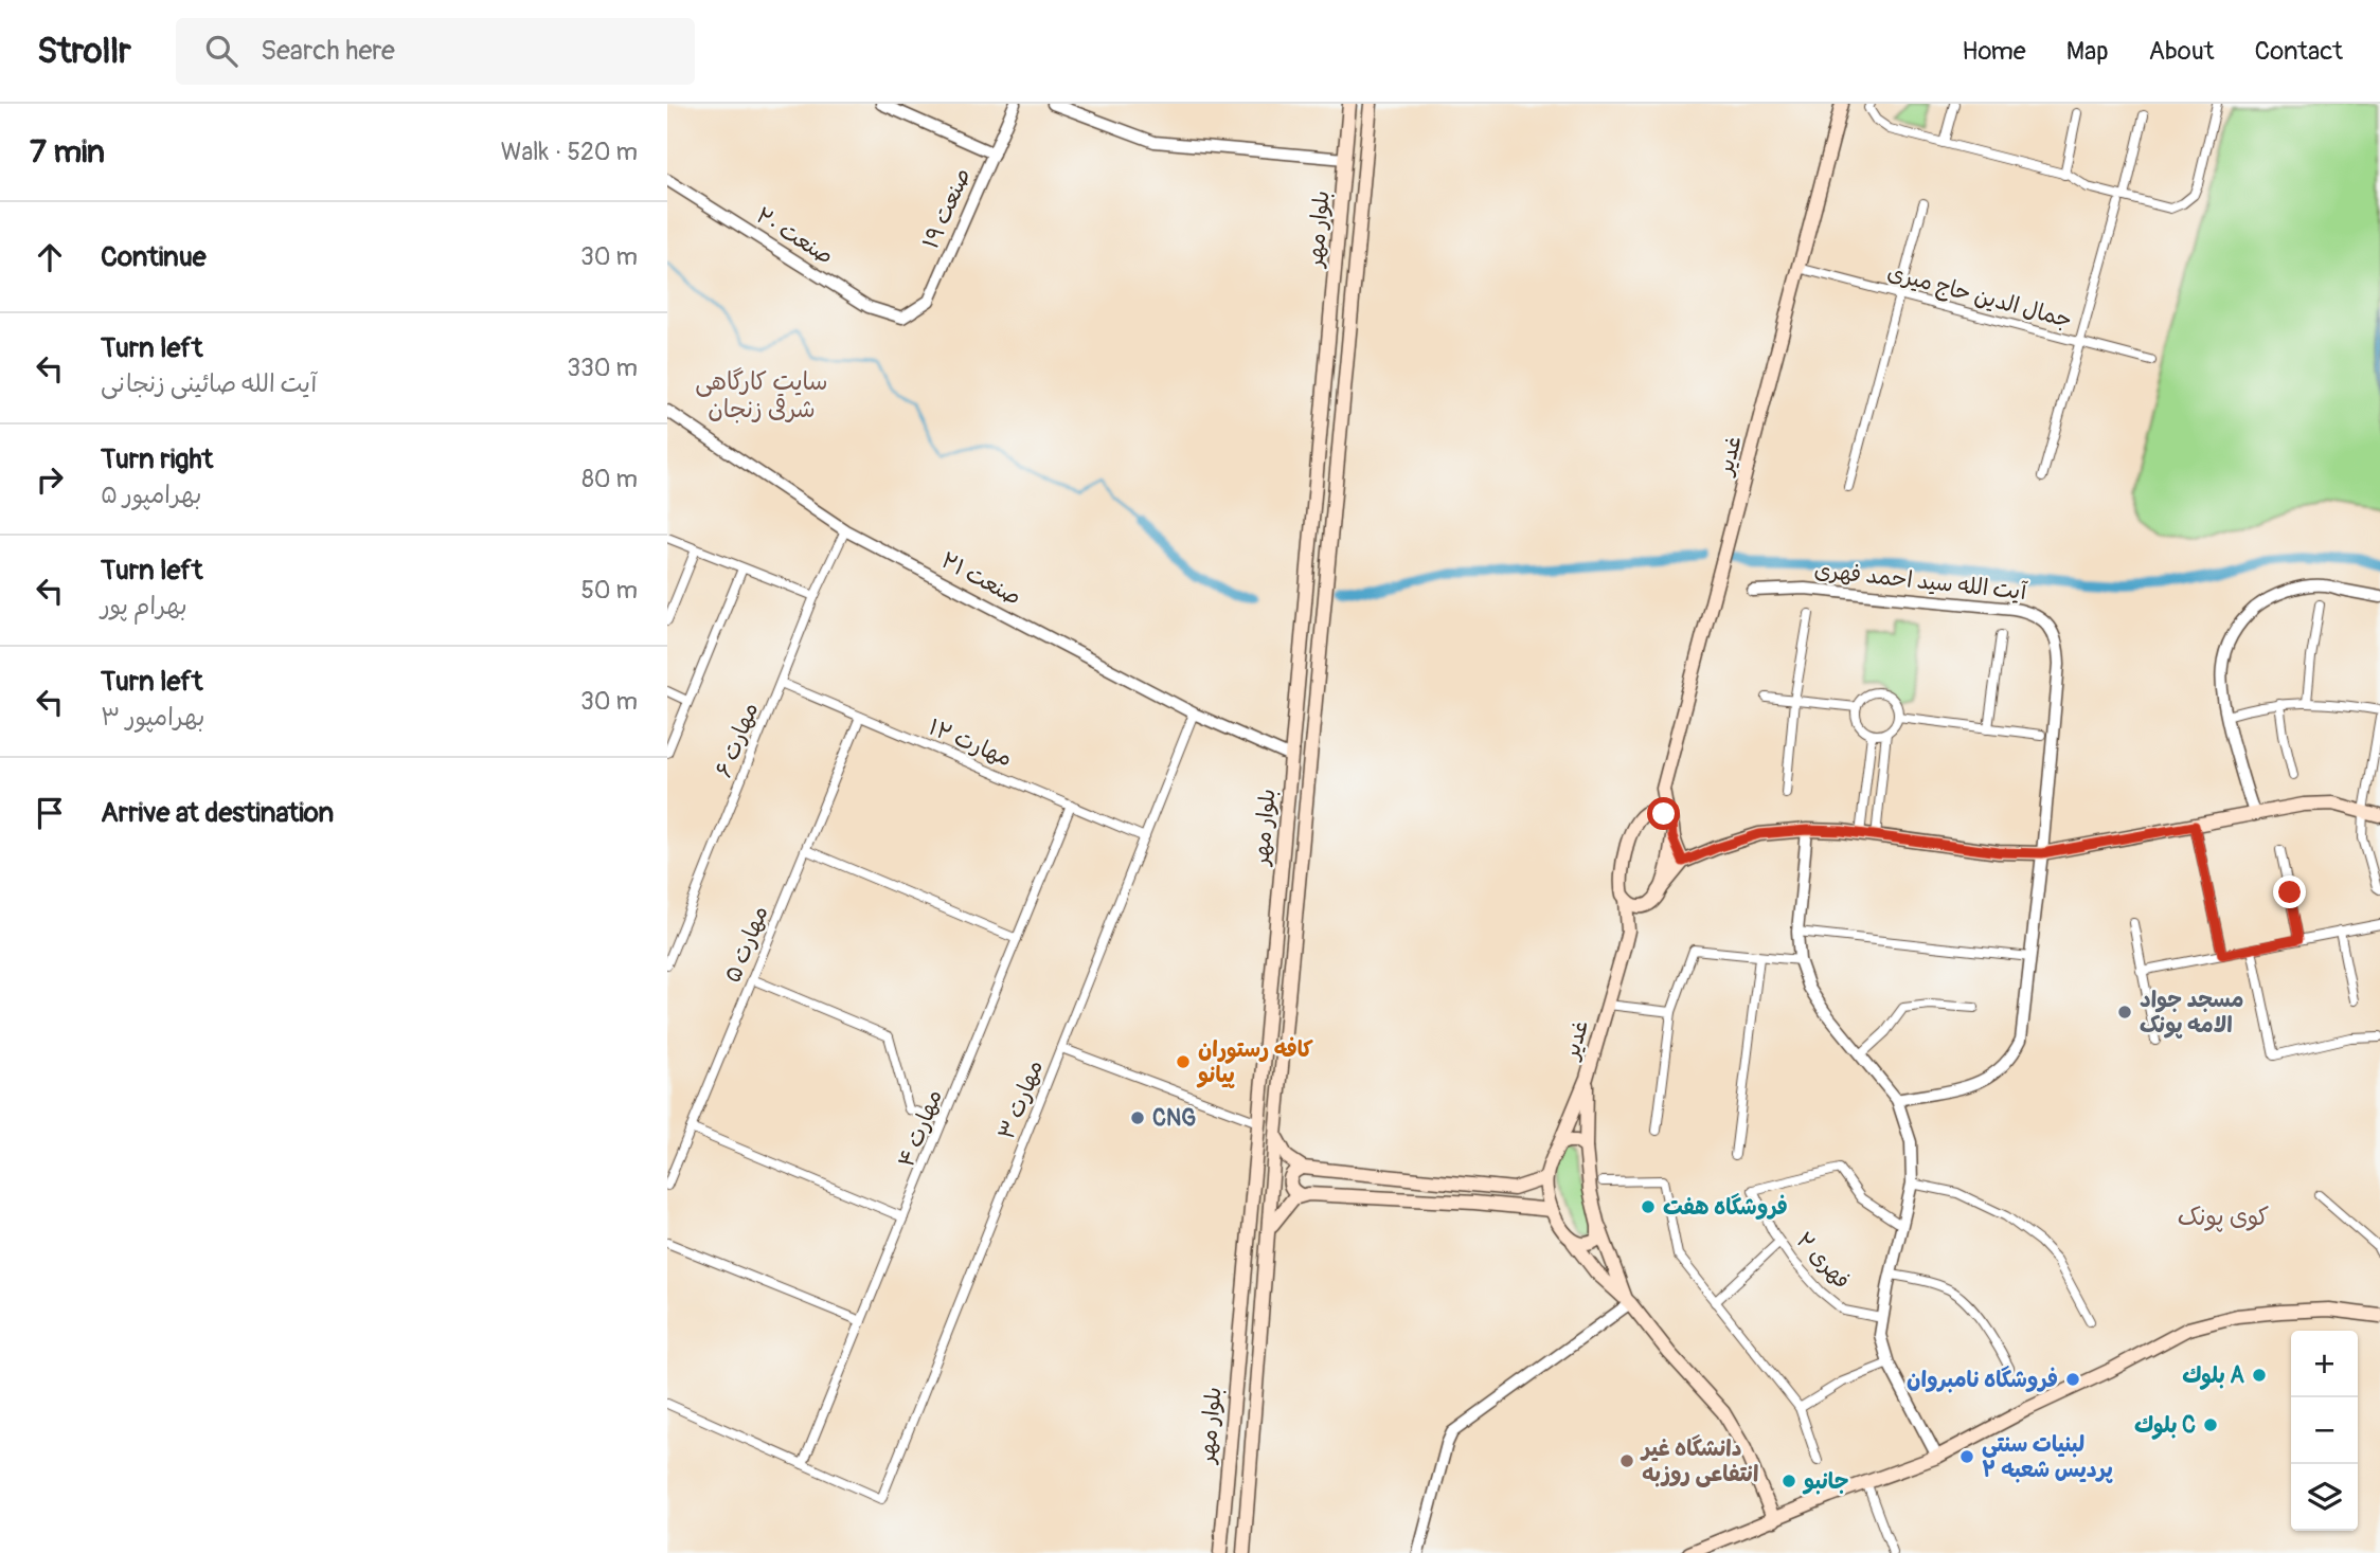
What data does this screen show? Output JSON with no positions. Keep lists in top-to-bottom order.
{
  "streets": {
    "main road": ["بلوار مهر", "غدیر"],
    "street": [
      "صنعت ۱۹",
      "صنعت ۲۰",
      "جمال الدین حاج میری",
      "صنعت ۲۱",
      "آیت الله سید احمد فهری",
      "مهارت ۶",
      "مهارت ۱۲",
      "مهارت ۵",
      "مهارت ۳",
      "مهارت ۴",
      "فهری ۲"
    ]
  },
  "crossings": [
    ["صنعت ۱۹", "صنعت ۲۰"],
    ["بلوار مهر", "صنعت ۲۱"],
    ["جمال الدین حاج میری", "غدیر"],
    ["صنعت ۲۱", "مهارت ۶"],
    ["صنعت ۲۱", "مهارت ۳"],
    ["مهارت ۶", "مهارت ۱۲"],
    ["مهارت ۱۲", "مهارت ۵"],
    ["مهارت ۱۲", "مهارت ۳"],
    ["مهارت ۱۲", "مهارت ۴"],
    ["مهارت ۳", "مهارت ۴"]
  ],
  "districts": ["سایت کارگاهی شرقی زنجان", "کوی پونک"],
  "places": [
    "مسجد جواد الامه پونک",
    "كافه رستوران پيانو",
    "CNG",
    "فروشگاه هفت",
    "بلوك A",
    "فروشگاه نامبروان",
    "بلوك C",
    "لبنیات سنتی پردیس شعبه ۲",
    "دانشگاه غیر انتفاعی روزبه",
    "جانبو"
  ],
  "page": {
    "header": "Strollr",
    "search": "Search here",
    "nav": [
      "Home",
      "Map",
      "About",
      "Contact"
    ],
    "heading": ["7 min", "Walk · 520 m"],
    "list": [
      ["Continue", "30 m"],
      ["Turn left", "آیت الله صائینی زنجانی", "330 m"],
      ["Turn right", "بهرامپور ۵", "80 m"],
      ["Turn left", "بهرام پور", "50 m"],
      ["Turn left", "بهرامپور ۳", "30 m"],
      "Arrive at destination"
    ],
    "map_buttons": ["+", "−"]
  }
}
